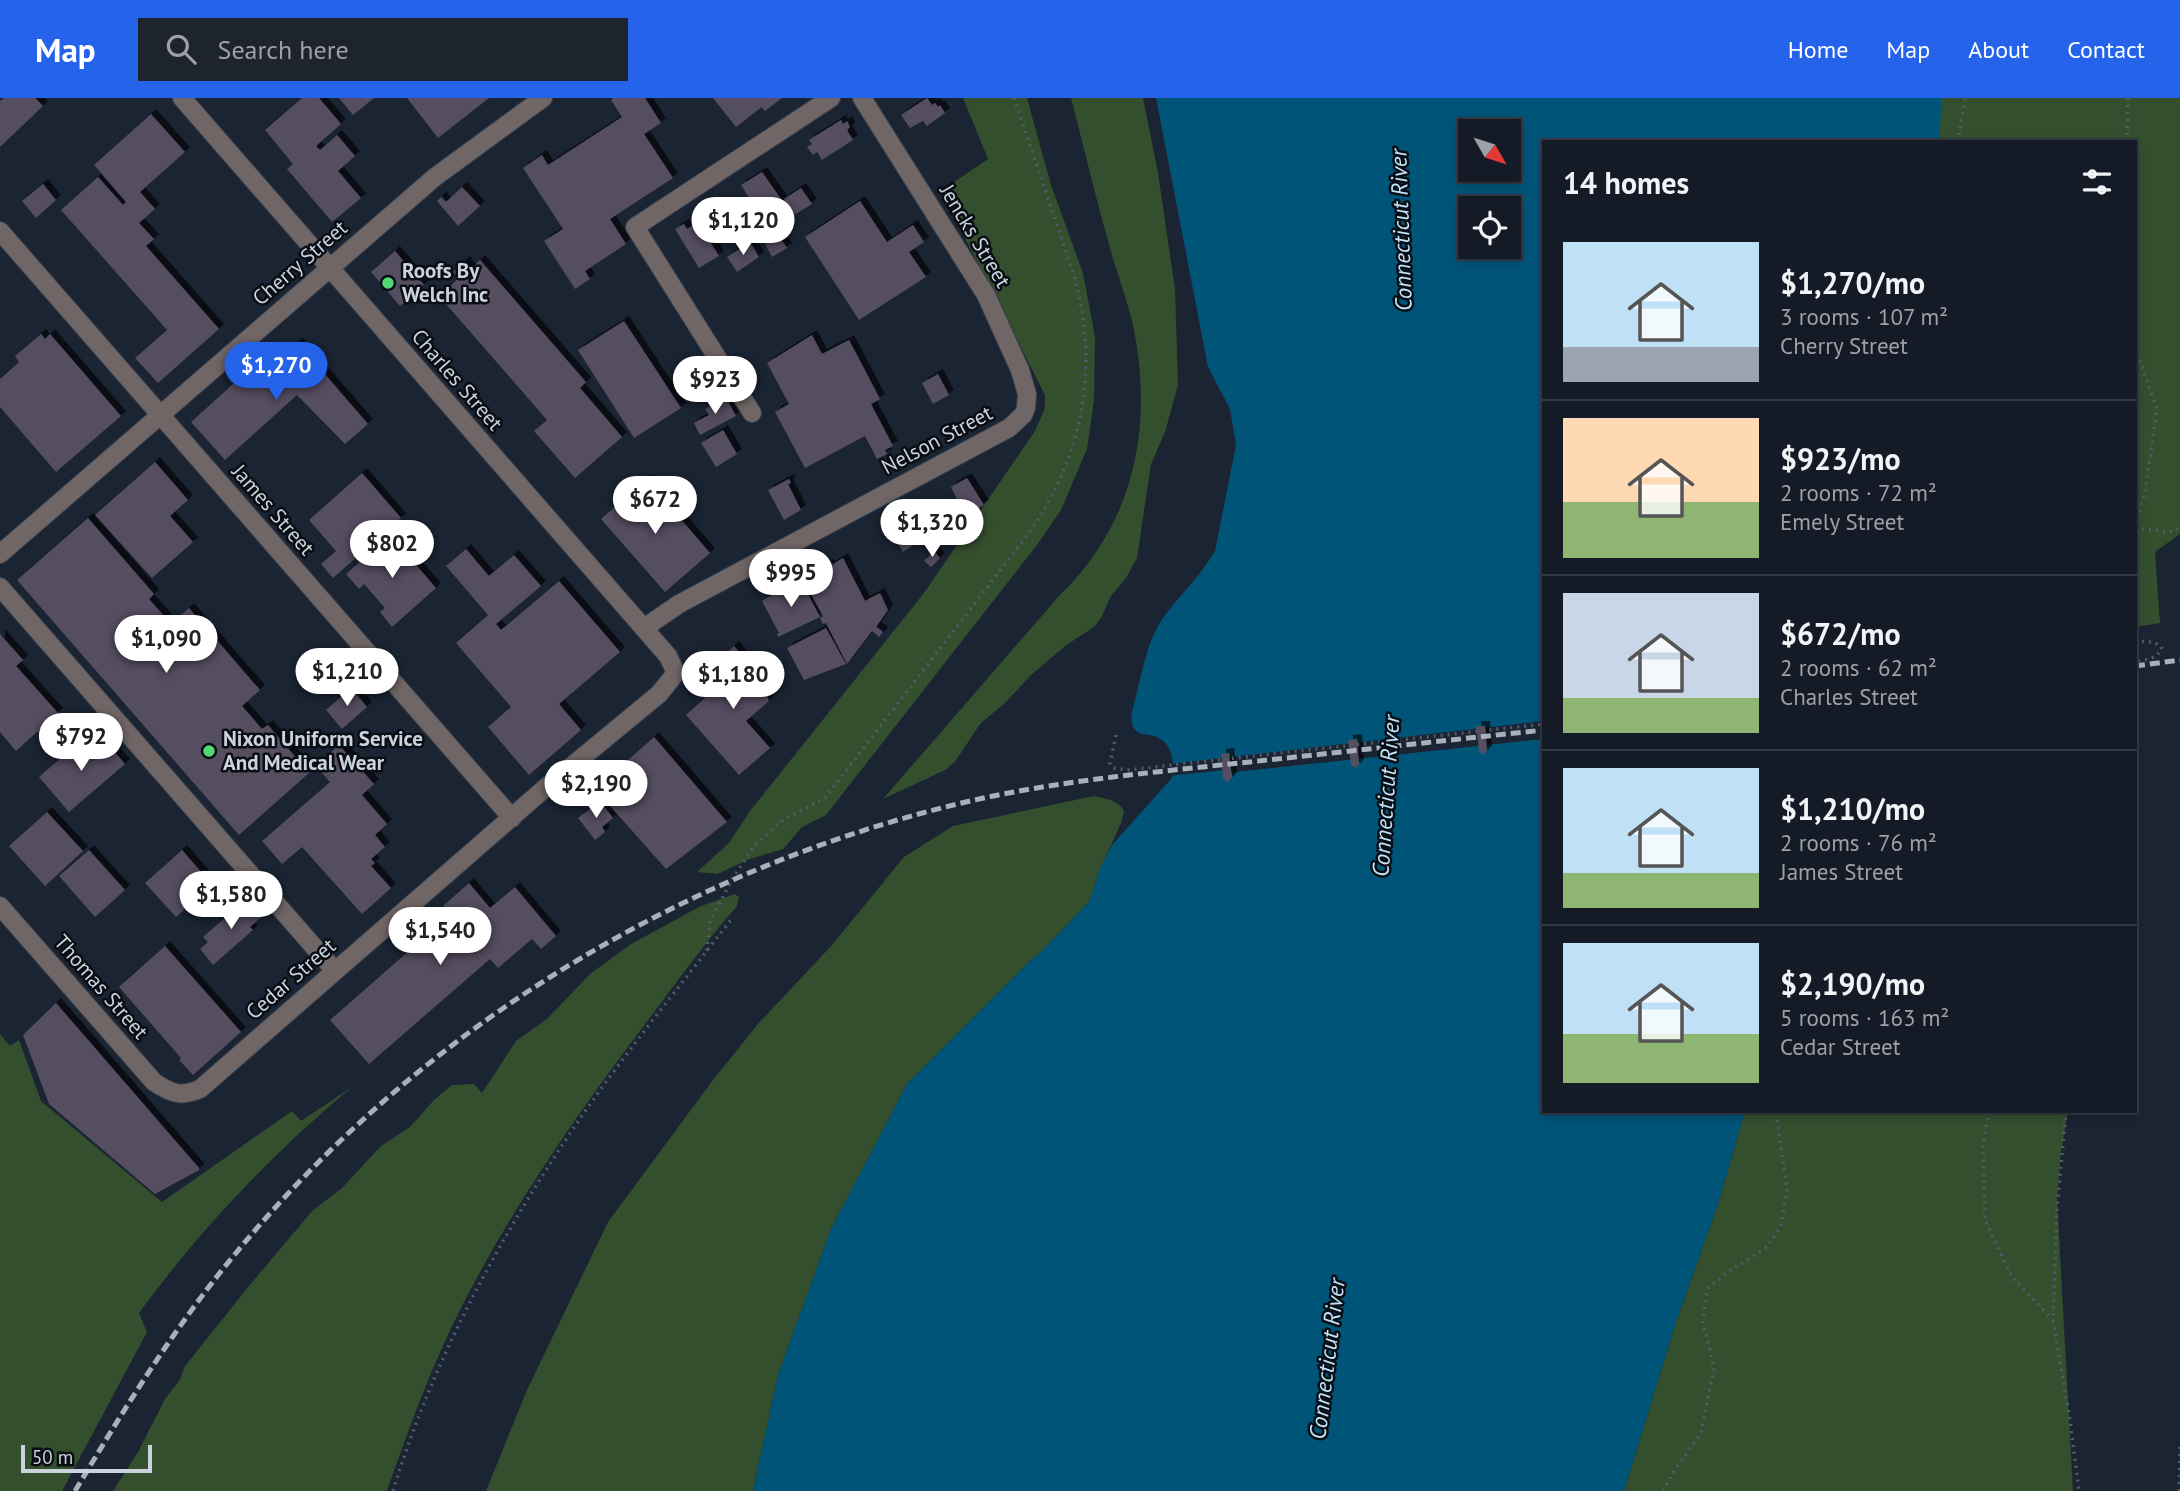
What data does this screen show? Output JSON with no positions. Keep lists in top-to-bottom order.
{
  "streets": {
    "street": [
      "Jencks Street",
      "Cherry Street",
      "Charles Street",
      "Nelson Street",
      "James Street",
      "Cedar Street",
      "Thomas Street"
    ]
  },
  "crossings": [
    ["Jencks Street", "Nelson Street"],
    ["Cherry Street", "Charles Street"],
    ["Cherry Street", "James Street"],
    ["Charles Street", "Nelson Street"],
    ["Charles Street", "Cedar Street"],
    ["Nelson Street", "Cedar Street"],
    ["James Street", "Cedar Street"],
    ["Cedar Street", "Thomas Street"]
  ],
  "water": ["Connecticut River"],
  "places": ["Roofs By Welch Inc", "Nixon Uniform Service And Medical Wear"],
  "scale_bar": "50 m",
  "north": "bottom right",
  "page": {
    "header": "Map",
    "search": "Search here",
    "nav": [
      "Home",
      "Map",
      "About",
      "Contact"
    ],
    "heading": "14 homes",
    "price": [
      "$1,120",
      "$1,270",
      "$923",
      "$672",
      "$1,320",
      "$802",
      "$995",
      "$1,090",
      "$1,210",
      "$1,180",
      "$792",
      "$2,190",
      "$1,580",
      "$1,540"
    ],
    "list": [
      {
        "name": "$1,270/mo",
        "note": "3 rooms · 107 m² · Cherry Street"
      },
      {
        "name": "$923/mo",
        "note": "2 rooms · 72 m² · Emely Street"
      },
      {
        "name": "$672/mo",
        "note": "2 rooms · 62 m² · Charles Street"
      },
      {
        "name": "$1,210/mo",
        "note": "2 rooms · 76 m² · James Street"
      },
      {
        "name": "$2,190/mo",
        "note": "5 rooms · 163 m² · Cedar Street"
      }
    ],
    "scale": "50 m"
  }
}
